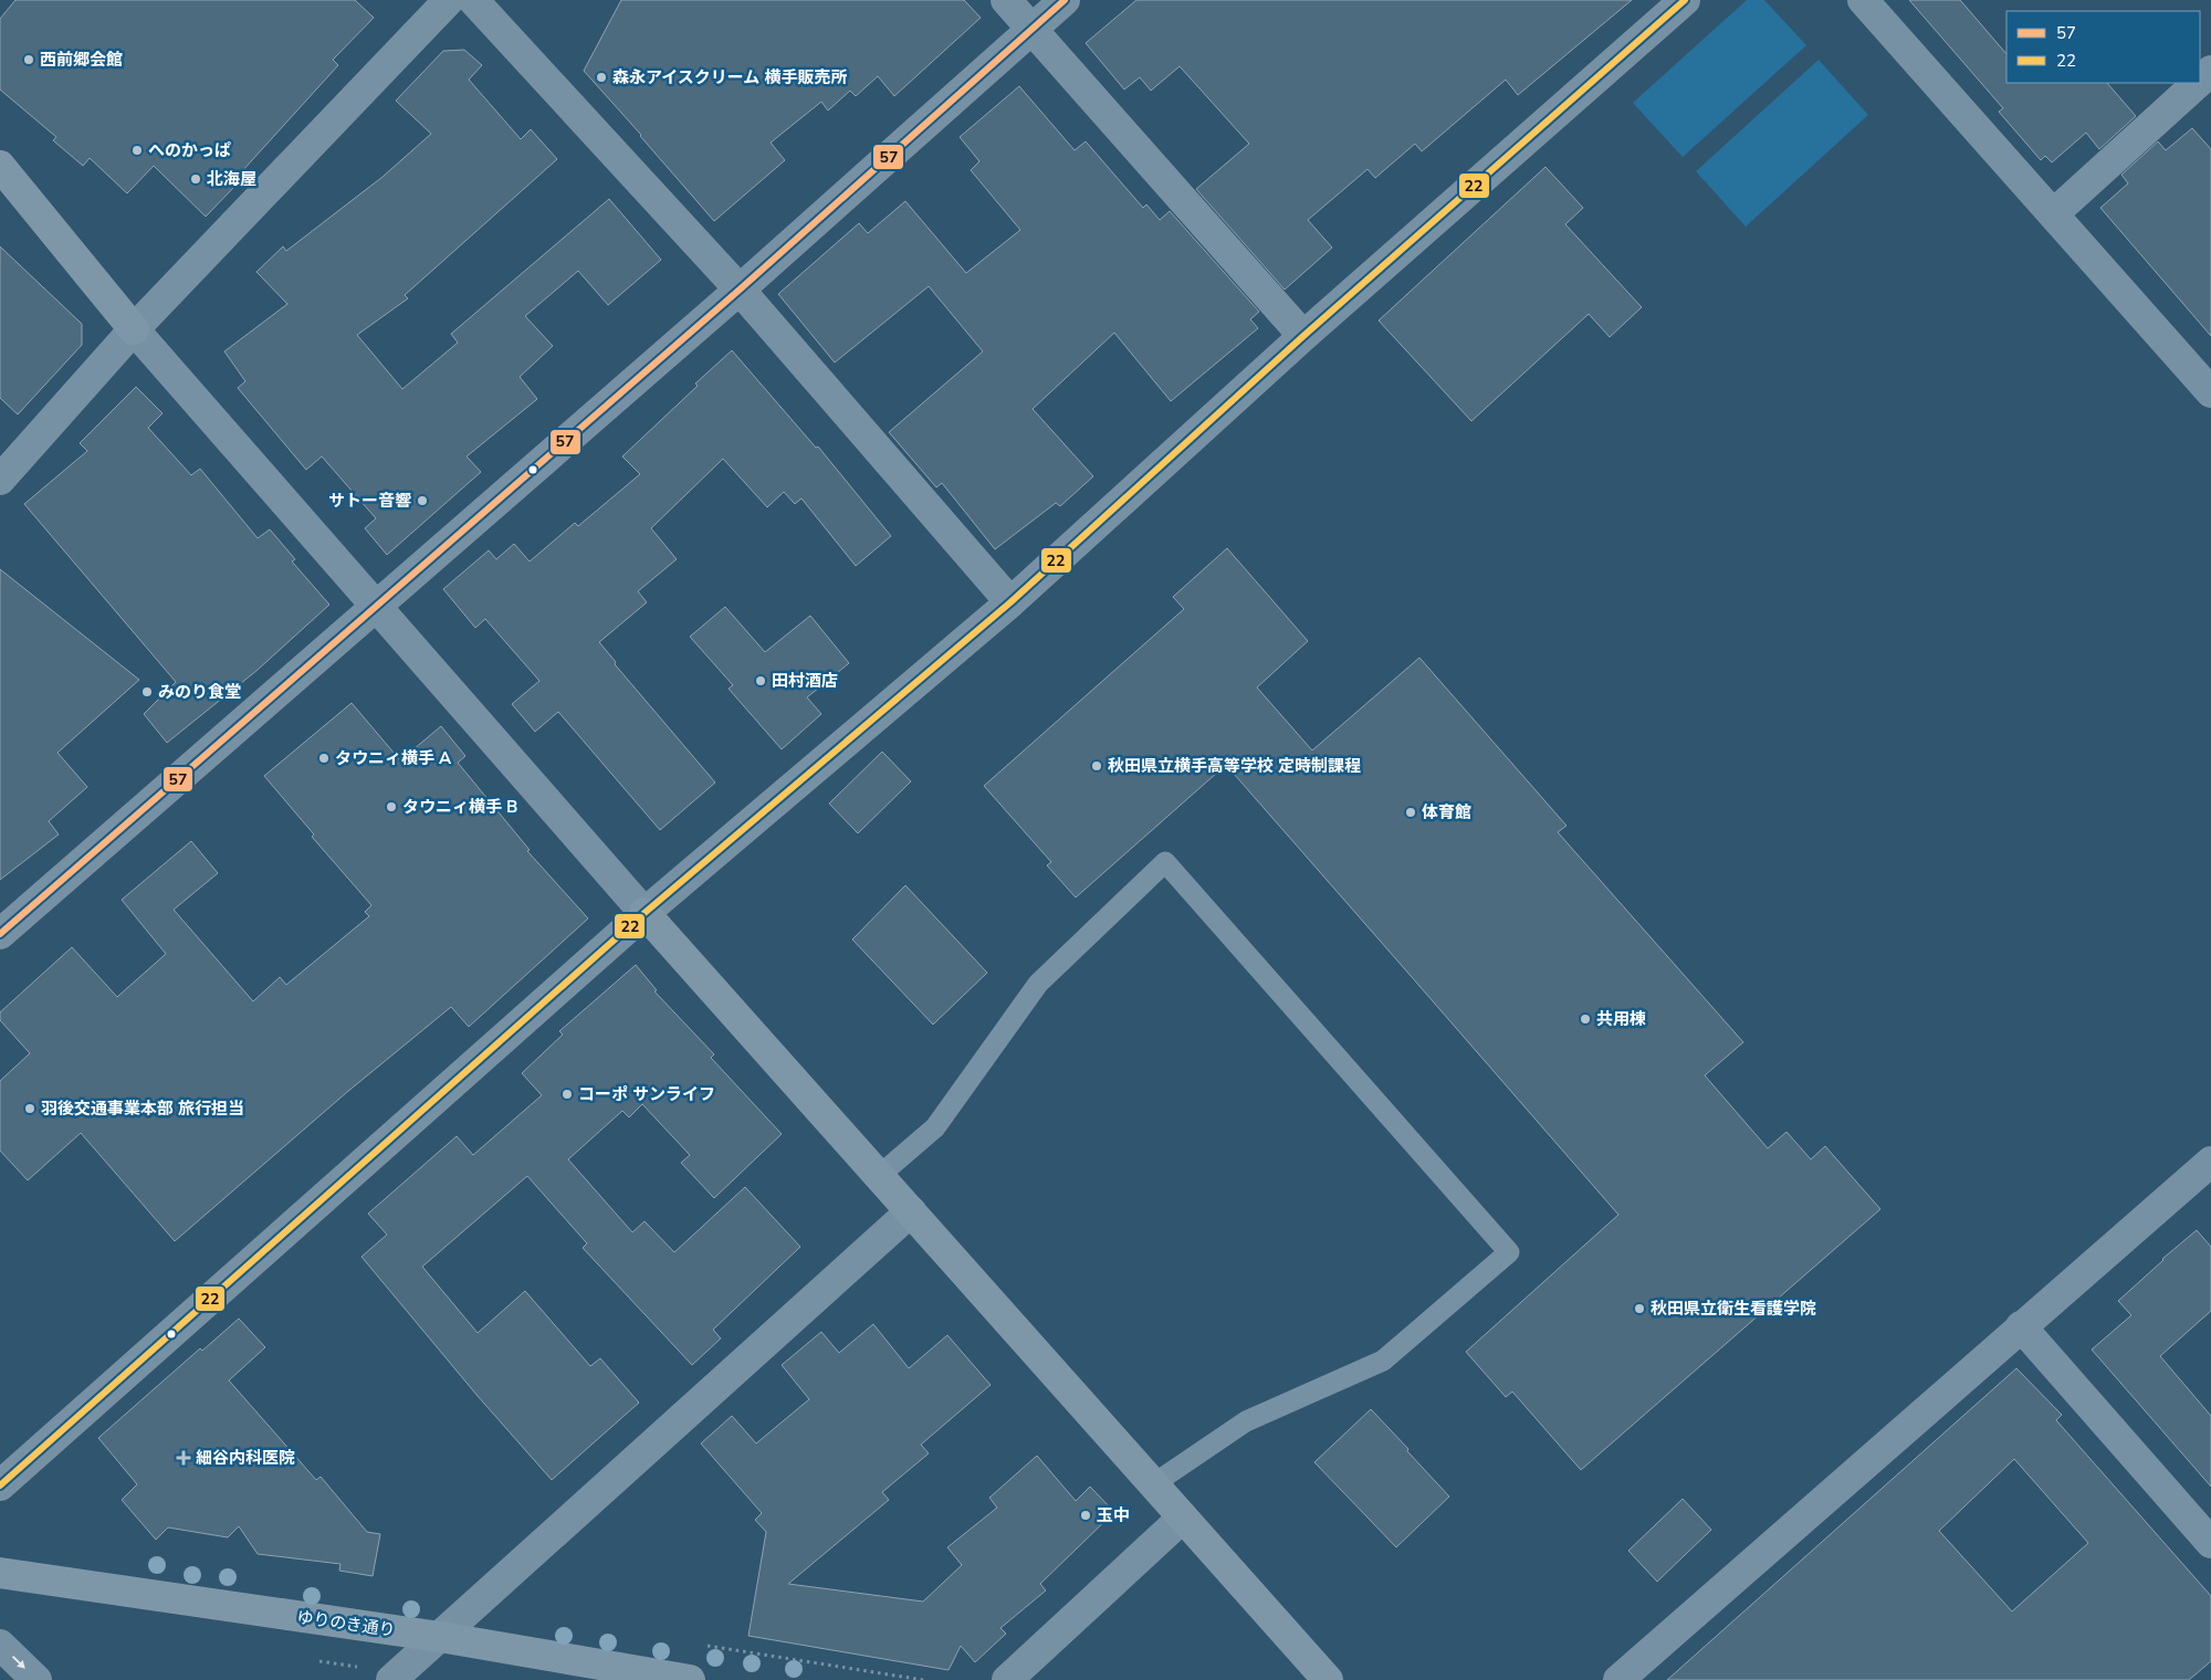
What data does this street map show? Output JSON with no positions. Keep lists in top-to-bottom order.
{
  "streets": {
    "street": ["ゆりのき通り"]
  },
  "places": {
    "other": [
      "西前郷会館",
      "森永アイスクリーム 横手販売所",
      "へのかっぱ",
      "北海屋",
      "サトー音響",
      "田村酒店",
      "みのり食堂",
      "タウニィ横手 A",
      "秋田県立横手高等学校 定時制課程",
      "タウニィ横手 B",
      "体育館",
      "共用棟",
      "コーポ サンライフ",
      "羽後交通事業本部 旅行担当",
      "秋田県立衛生看護学院",
      "玉中"
    ],
    "health": ["細谷内科医院"]
  },
  "lines": ["transit line 57", "transit line 22"],
  "legend": ["57", "22"]
}
